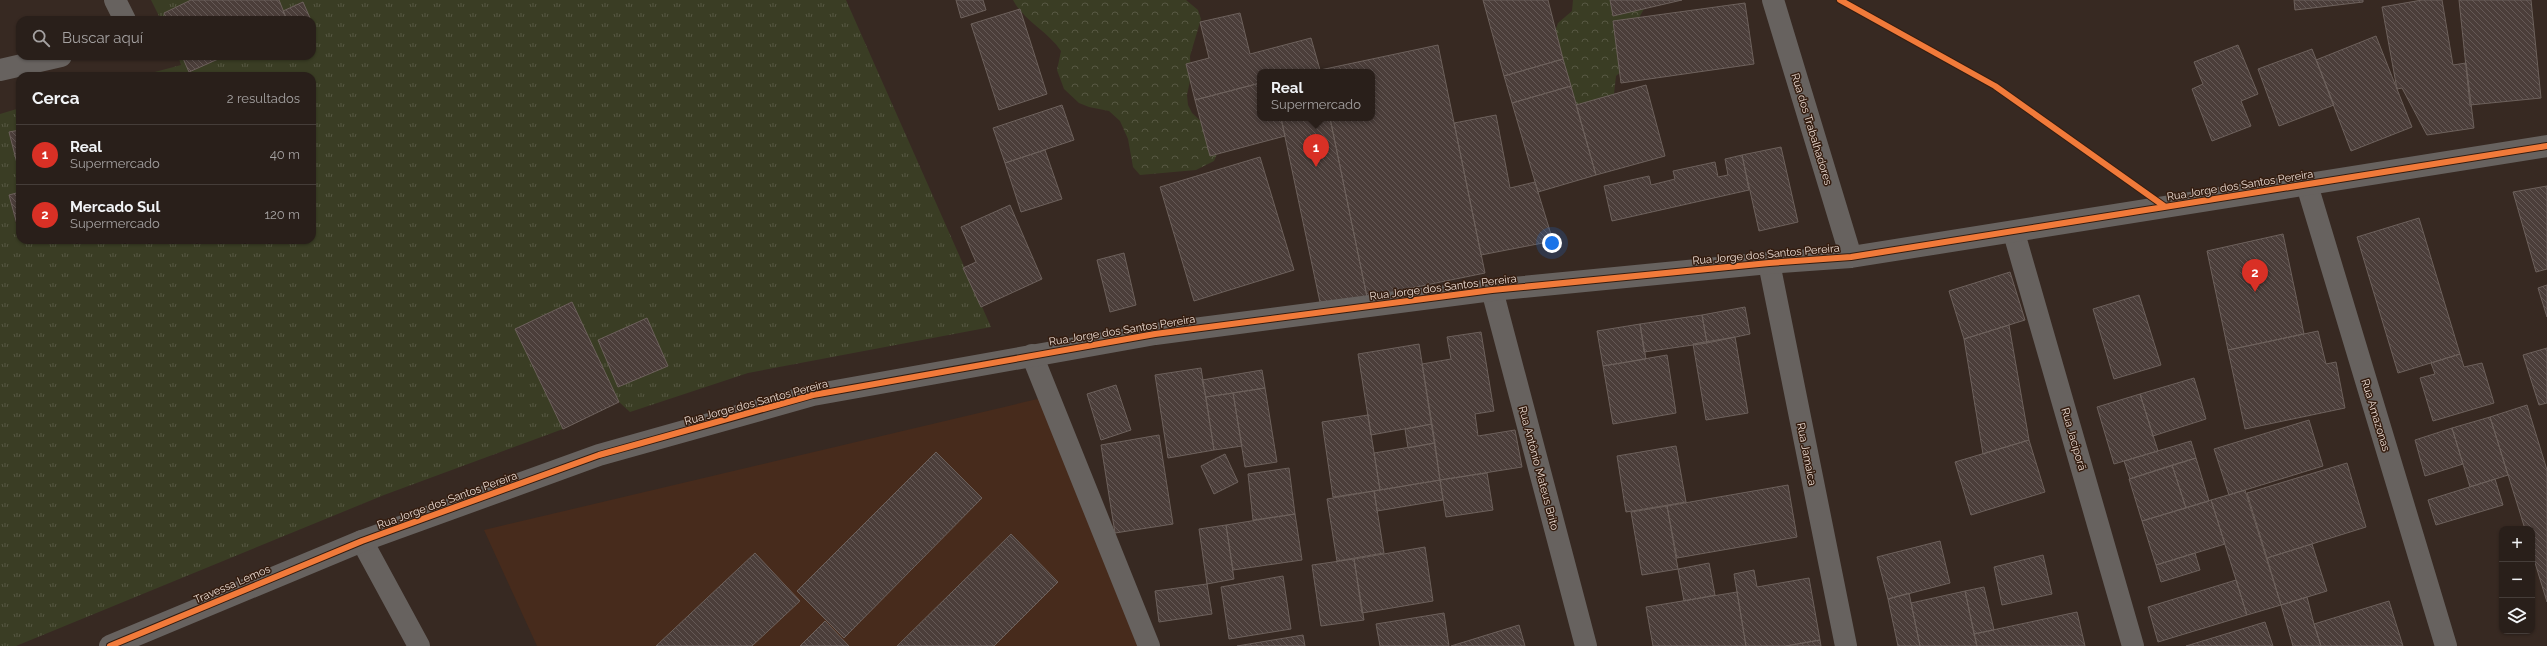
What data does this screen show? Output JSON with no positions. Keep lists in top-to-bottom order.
{
  "streets": {
    "street": [
      "Rua dos Trabalhadores",
      "Rua Jorge dos Santos Pereira",
      "Rua Amazonas",
      "Rua Jaciporã",
      "Rua Jamaica",
      "Rua Antônio Mateus Brito",
      "Travessa Lemos"
    ]
  },
  "crossings": [
    ["Rua dos Trabalhadores", "Rua Jorge dos Santos Pereira"],
    ["Rua Jorge dos Santos Pereira", "Rua Amazonas"],
    ["Rua Jorge dos Santos Pereira", "Rua Jaciporã"],
    ["Rua Jorge dos Santos Pereira", "Rua Jamaica"],
    ["Rua Jorge dos Santos Pereira", "Rua Antônio Mateus Brito"],
    ["Rua Jorge dos Santos Pereira", "Travessa Lemos"]
  ],
  "page": {
    "search": "Buscar aquí",
    "popup": ["Real", "Supermercado"],
    "heading": ["Cerca", "2 resultados"],
    "list": [
      {
        "mark": "1",
        "name": "Real",
        "note": "Supermercado",
        "value": "40 m"
      },
      {
        "mark": "2",
        "name": "Mercado Sul",
        "note": "Supermercado",
        "value": "120 m"
      }
    ],
    "pins": ["1", "2"],
    "map_buttons": ["+", "−"]
  }
}
